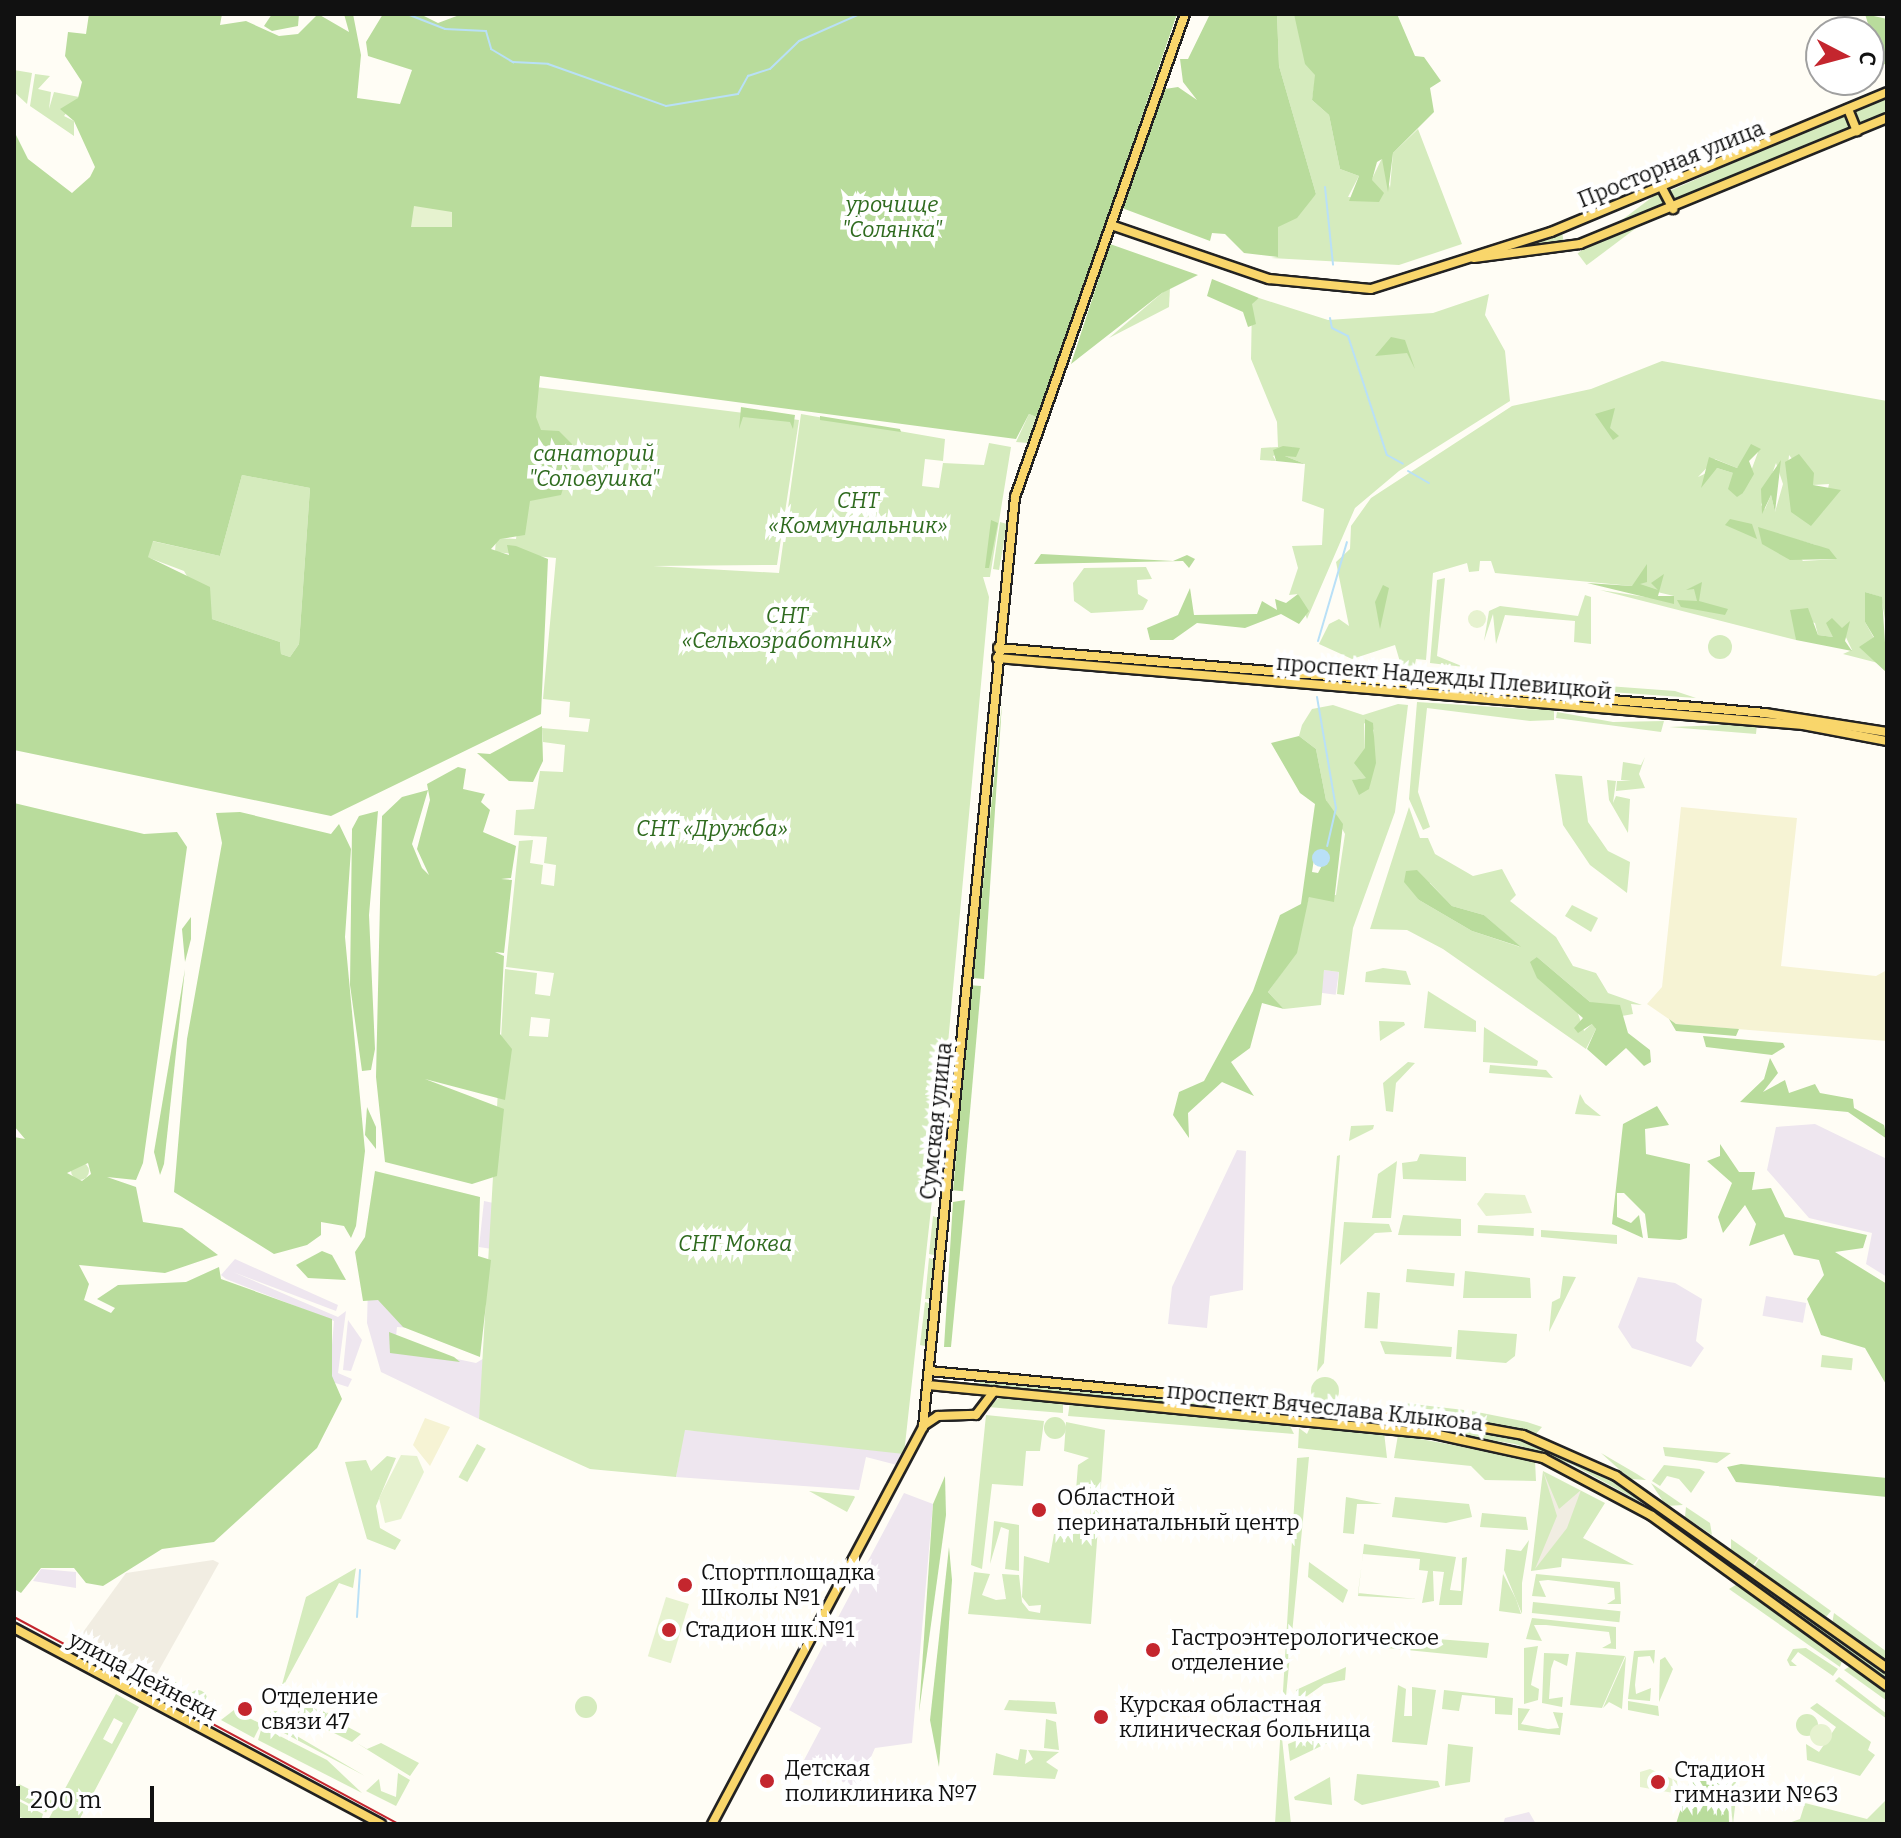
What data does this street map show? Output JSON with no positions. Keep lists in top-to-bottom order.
{
  "streets": {
    "main road": [
      "Просторная улица",
      "проспект Надежды Плевицкой",
      "Сумская улица",
      "проспект Вячеслава Клыкова",
      "улица Дейнеки"
    ]
  },
  "crossings": [
    ["Просторная улица", "Сумская улица"],
    ["проспект Надежды Плевицкой", "Сумская улица"],
    ["Сумская улица", "проспект Вячеслава Клыкова"]
  ],
  "parks": [
    "урочище \"Солянка\"",
    "cанаторий \"Соловушка\"",
    "СНТ «Коммунальник»",
    "СНТ «Сельхозработник»",
    "СНТ «Дружба»",
    "СНТ Моква"
  ],
  "places": [
    "Областной перинатальный центр",
    "Спортплощадка Школы №1",
    "Стадион шк.№1",
    "Гастроэнтерологическое отделение",
    "Отделение связи 47",
    "Курская областная клиническая больница",
    "Детская поликлиника №7",
    "Стадион гимназии №63"
  ],
  "scale_bar": "200 m",
  "north": "right"
}
